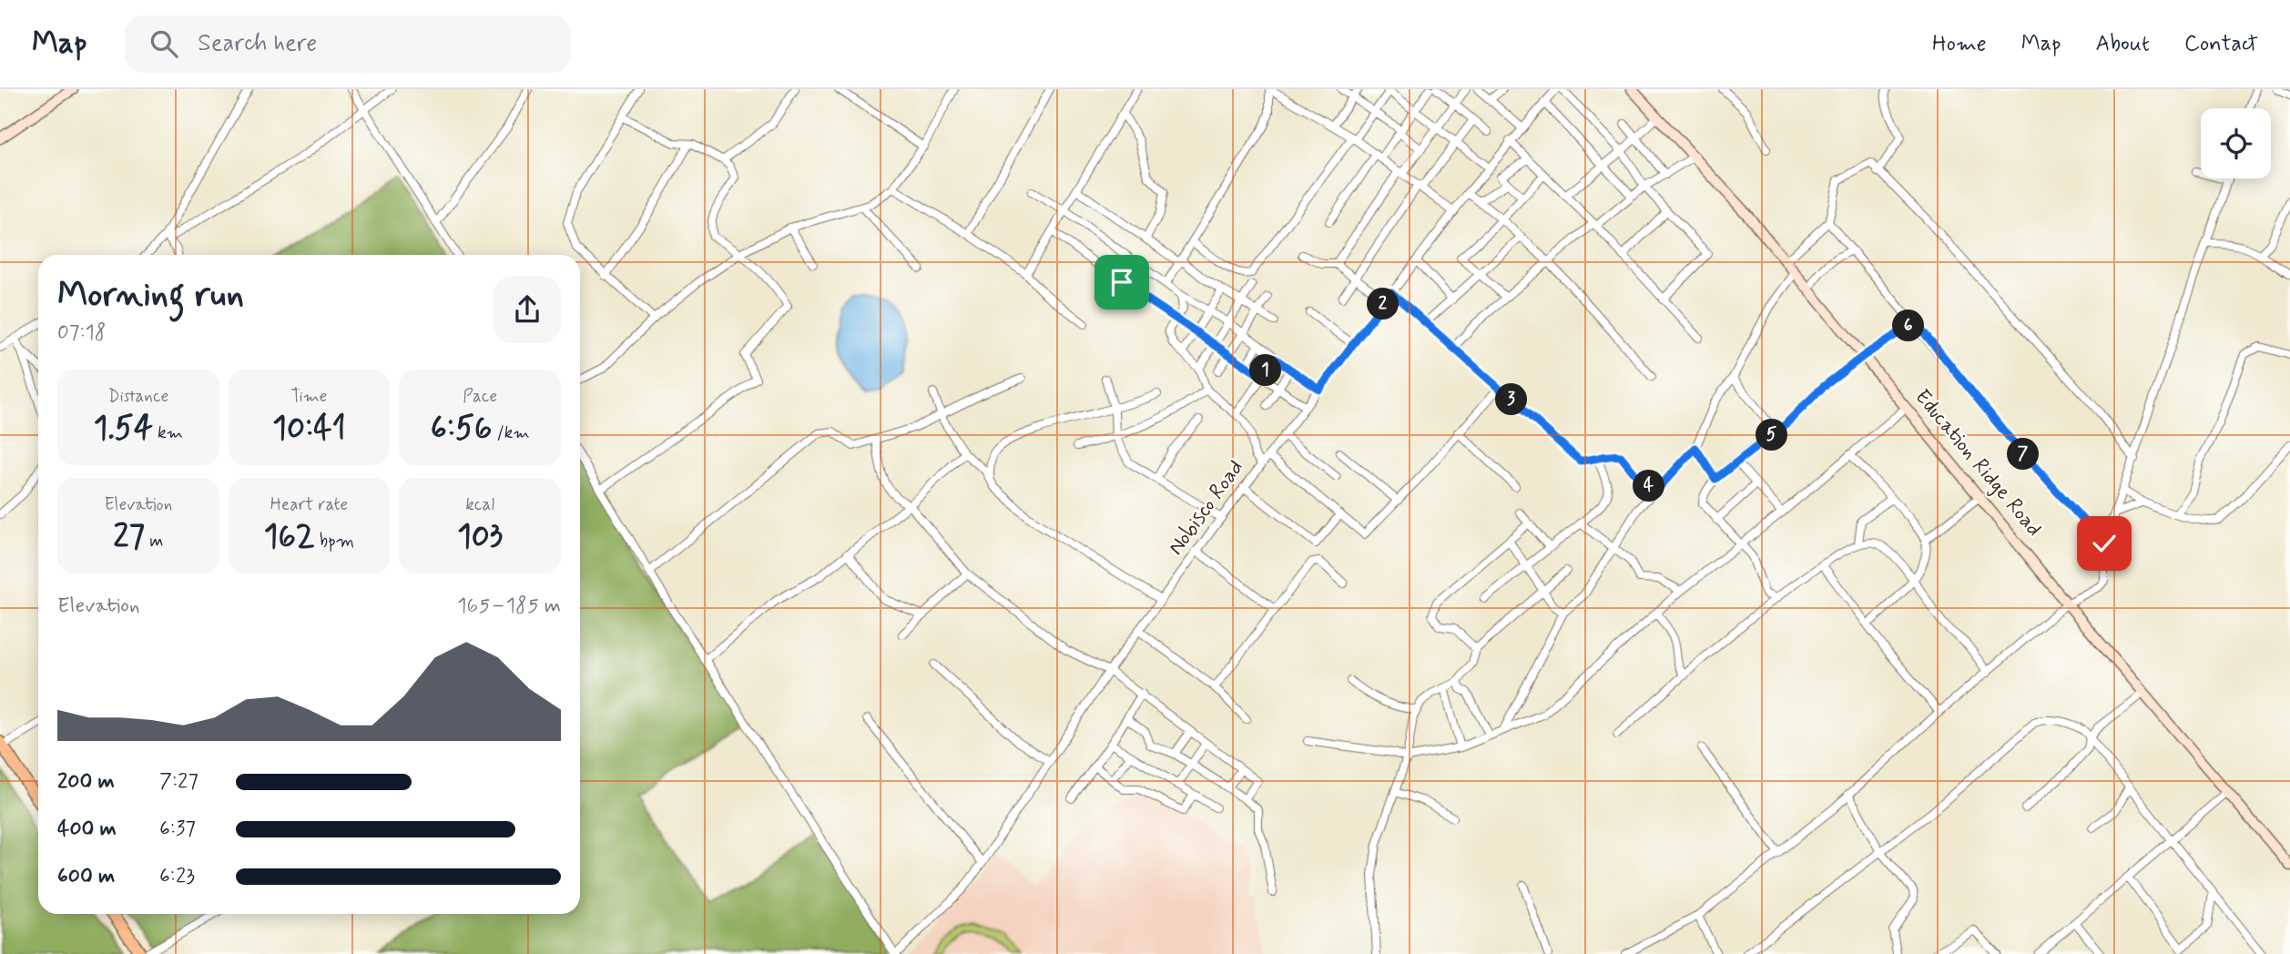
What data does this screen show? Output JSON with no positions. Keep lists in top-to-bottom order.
{
  "streets": {
    "main road": ["Education Ridge Road"],
    "street": ["Nobisco Road"]
  },
  "page": {
    "header": "Map",
    "search": "Search here",
    "nav": [
      "Home",
      "Map",
      "About",
      "Contact"
    ],
    "heading": ["Morning run", "07:18"],
    "pins": [
      "2",
      "6",
      "1",
      "3",
      "5",
      "7",
      "4"
    ],
    "stats": [
      ["Distance", "1.54 km"],
      ["Time", "10:41"],
      ["Pace", "6:56 /km"],
      ["Elevation", "27 m"],
      ["Heart rate", "162 bpm"],
      ["kcal", "103"]
    ],
    "chart": ["Elevation", "165–185 m"],
    "list": [
      {
        "name": "200 m",
        "note": "7:27"
      },
      {
        "name": "400 m",
        "note": "6:37"
      },
      {
        "name": "600 m",
        "note": "6:23"
      }
    ]
  }
}
